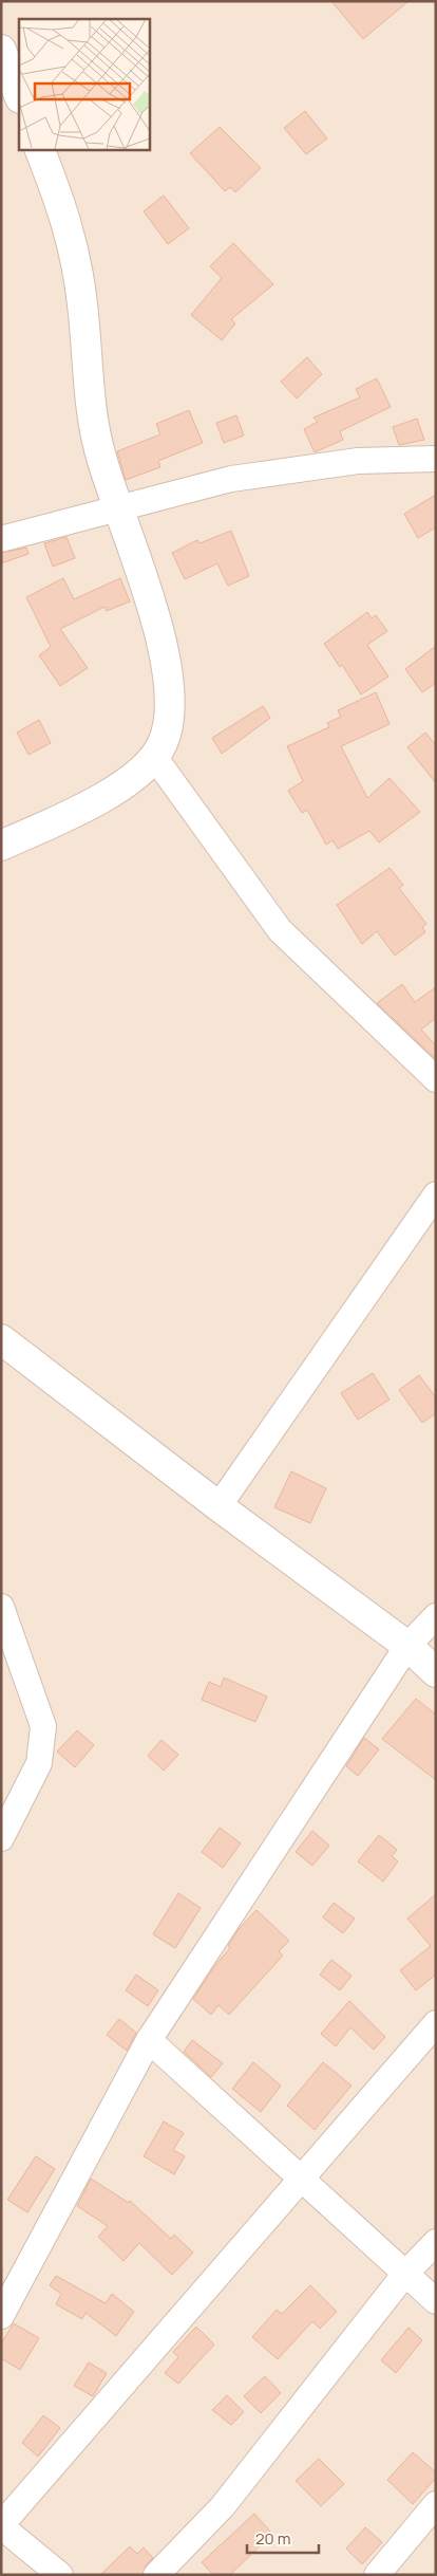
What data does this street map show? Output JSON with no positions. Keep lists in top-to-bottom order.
{
  "scale_bar": "20 m"
}
